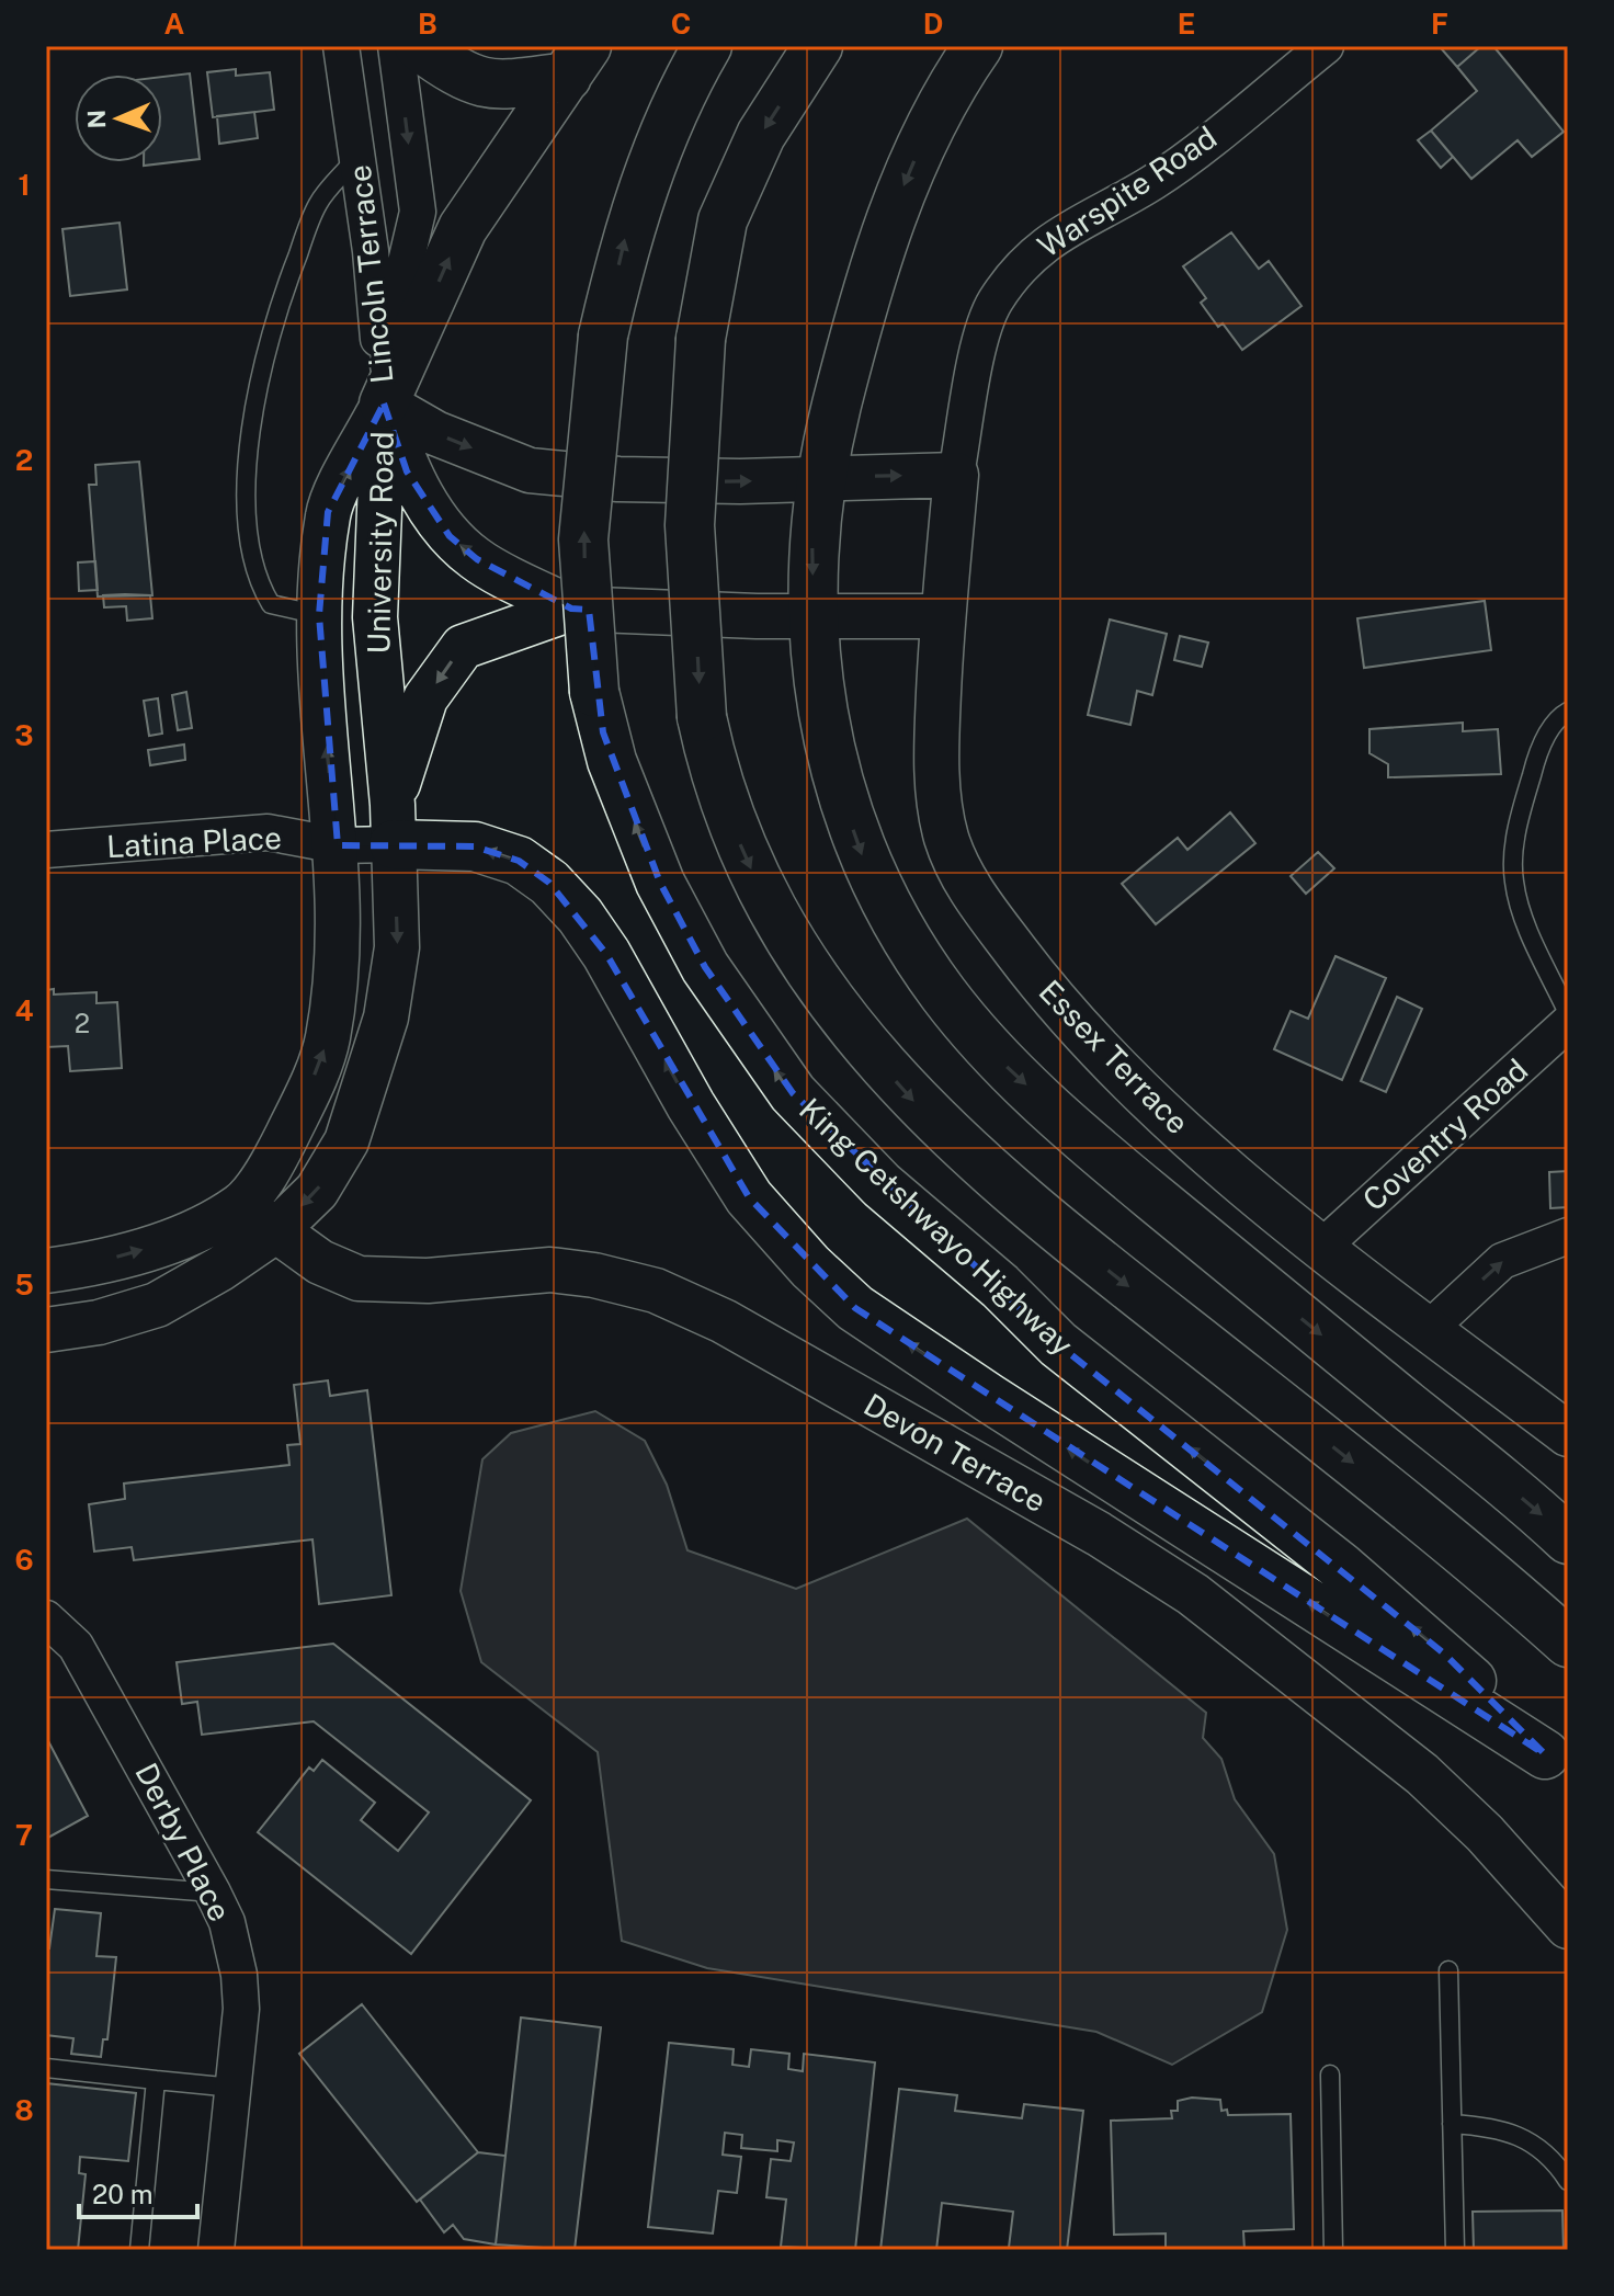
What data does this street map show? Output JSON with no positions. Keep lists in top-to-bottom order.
{
  "streets": {
    "highway": ["King Cetshwayo Highway"],
    "street": [
      "Warspite Road",
      "Lincoln Terrace",
      "University Road",
      "Latina Place",
      "Essex Terrace",
      "Coventry Road",
      "Devon Terrace",
      "Derby Place"
    ]
  },
  "crossings": [
    ["Warspite Road", "Essex Terrace"],
    ["Lincoln Terrace", "University Road"],
    ["University Road", "Latina Place"],
    ["University Road", "Devon Terrace"],
    ["Essex Terrace", "Coventry Road"]
  ],
  "house_numbers": ["2"],
  "scale_bar": "20 m",
  "north": "left",
  "grid": {
    "columns": [
      "A",
      "B",
      "C",
      "D",
      "E",
      "F"
    ],
    "rows": [
      "1",
      "2",
      "3",
      "4",
      "5",
      "6",
      "7",
      "8"
    ]
  }
}
